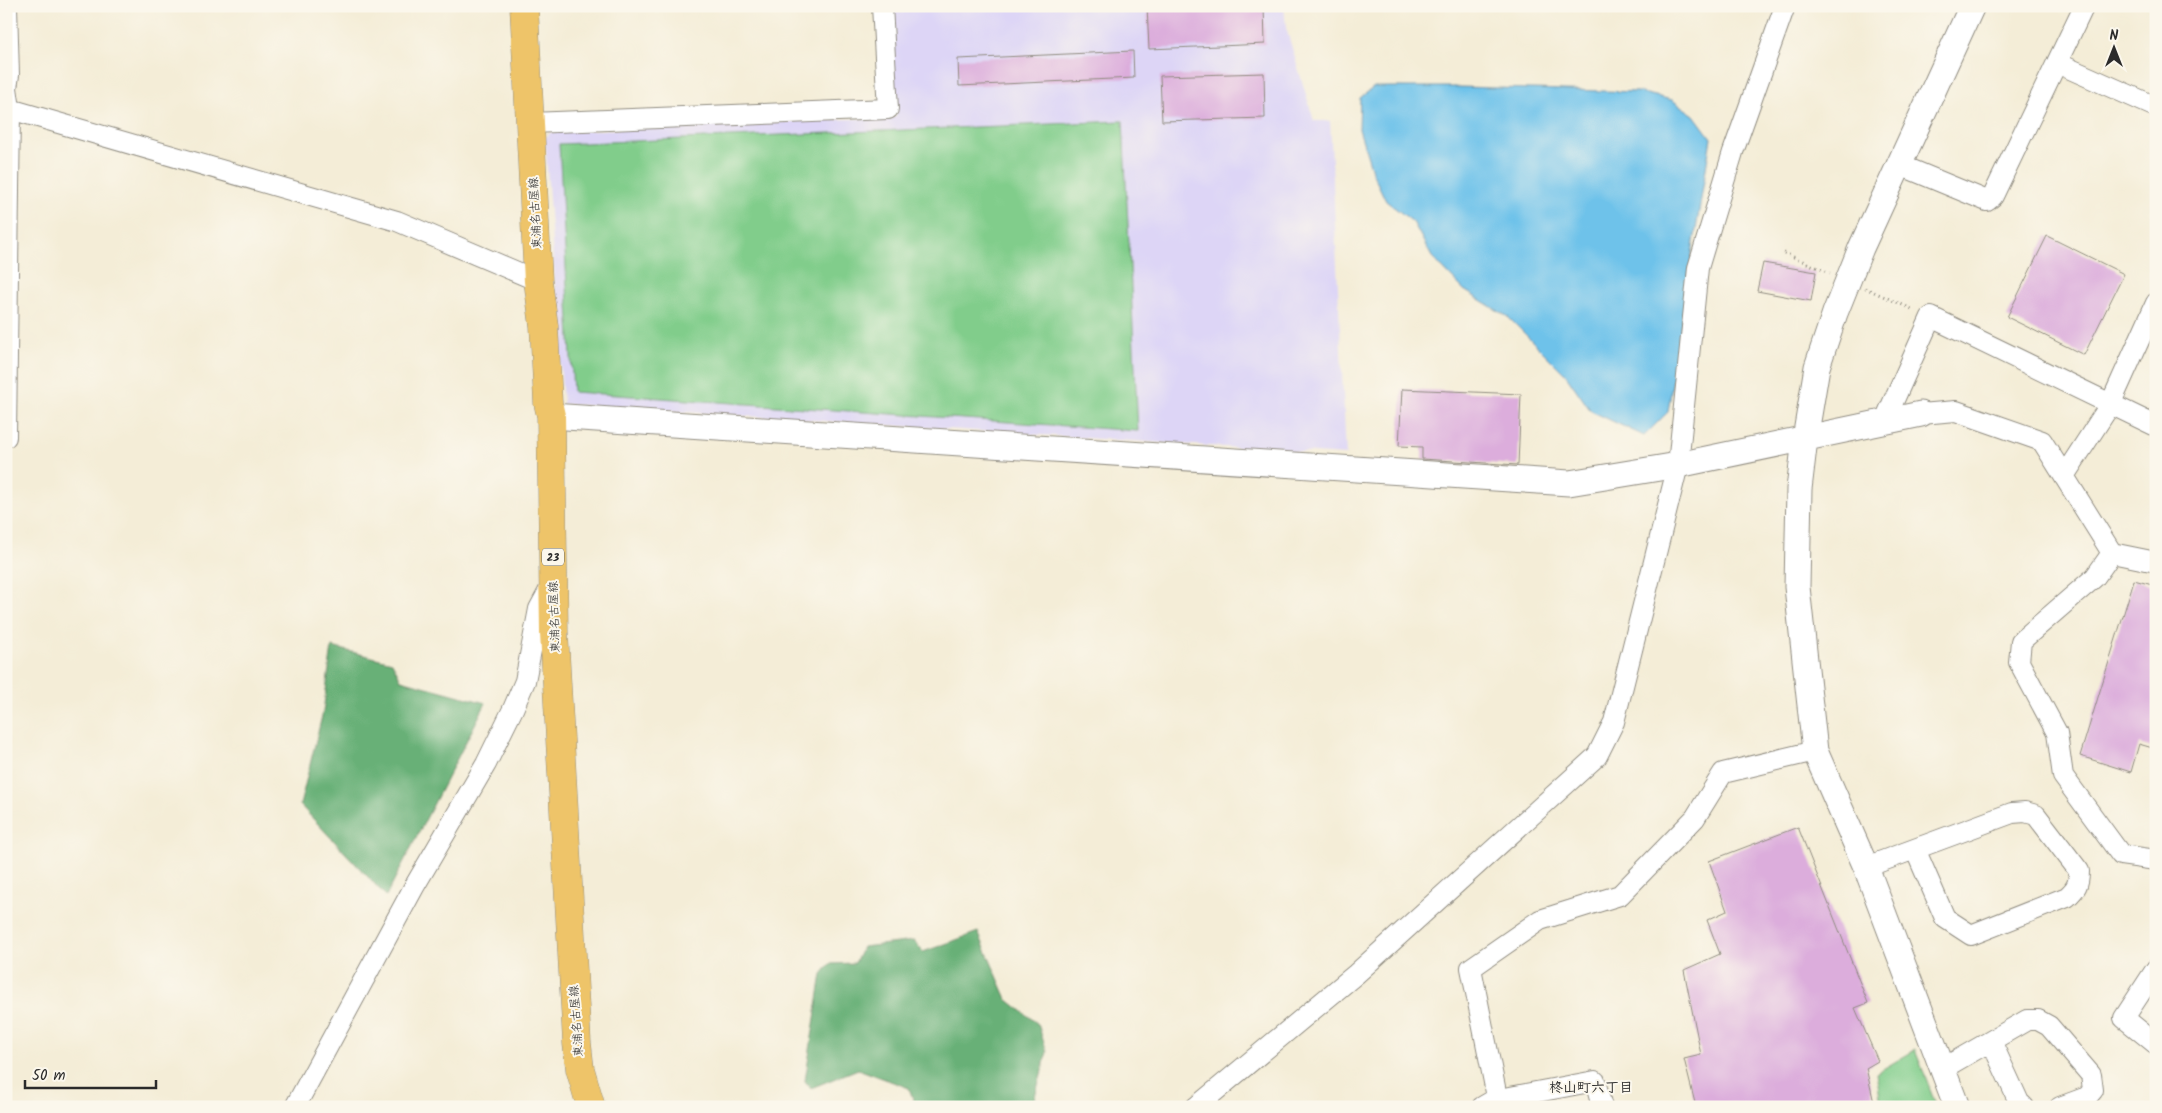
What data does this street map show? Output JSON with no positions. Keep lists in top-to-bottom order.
{
  "streets": {
    "main road": ["東浦名古屋線", "23"]
  },
  "districts": ["柊山町六丁目"],
  "scale_bar": "50 m",
  "north": "top"
}
